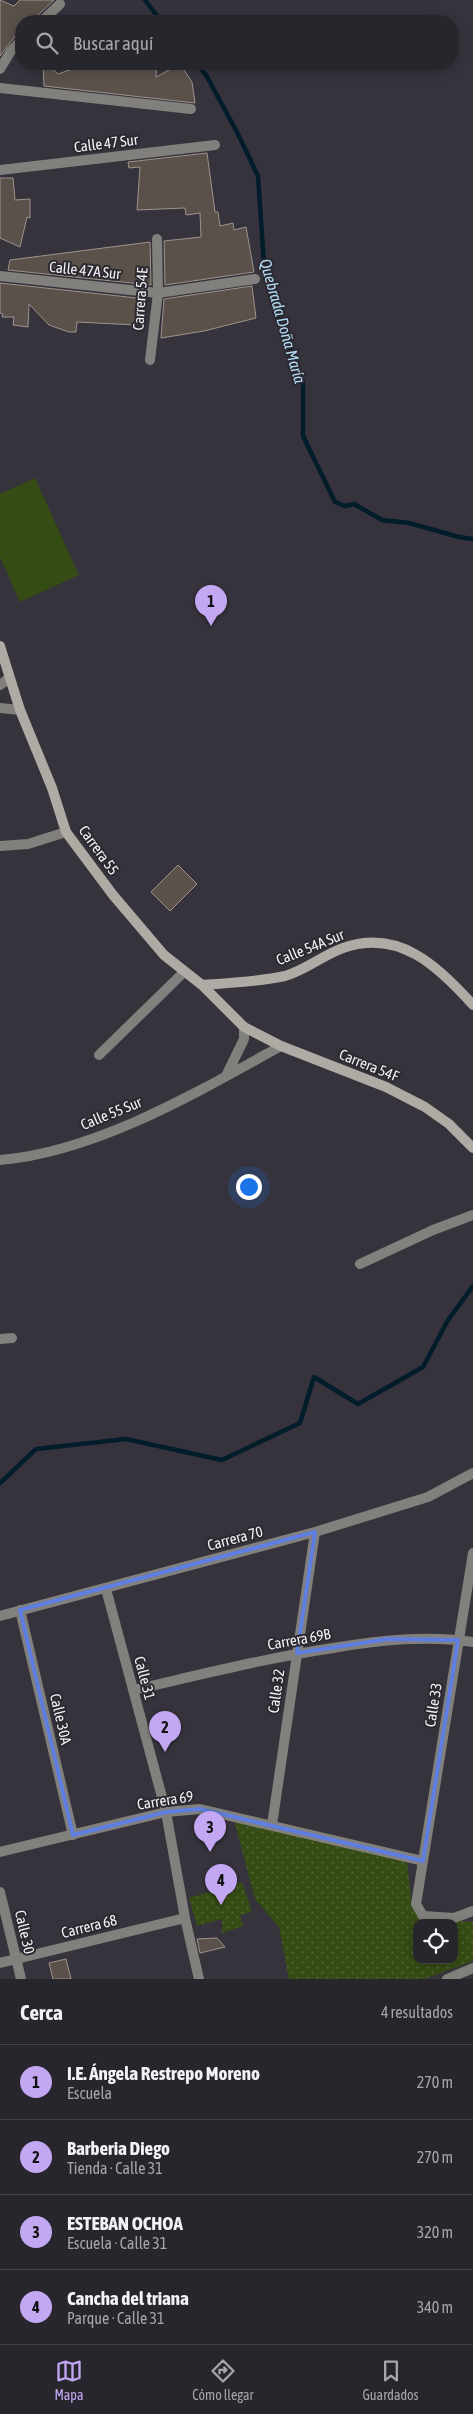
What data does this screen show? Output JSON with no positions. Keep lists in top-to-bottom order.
{
  "streets": {
    "main road": ["Carrera 55", "Calle 54A Sur", "Carrera 54F"],
    "street": [
      "Calle 47 Sur",
      "Calle 47A Sur",
      "Carrera 54E",
      "Calle 55 Sur",
      "Carrera 70",
      "Carrera 69B",
      "Calle 31",
      "Calle 32",
      "Calle 33",
      "Calle 30A",
      "Carrera 69",
      "Carrera 68",
      "Calle 30"
    ]
  },
  "crossings": [
    ["Calle 47A Sur", "Carrera 54E"],
    ["Carrera 55", "Calle 54A Sur"],
    ["Carrera 55", "Carrera 54F"],
    ["Carrera 54F", "Calle 55 Sur"],
    ["Carrera 70", "Calle 31"],
    ["Carrera 70", "Calle 32"],
    ["Carrera 70", "Calle 30A"],
    ["Carrera 69B", "Calle 31"],
    ["Carrera 69B", "Calle 32"],
    ["Carrera 69B", "Calle 33"],
    ["Calle 31", "Carrera 69"],
    ["Calle 31", "Carrera 68"],
    ["Calle 32", "Carrera 69"],
    ["Calle 33", "Carrera 69"],
    ["Calle 30A", "Carrera 69"],
    ["Carrera 68", "Calle 30"]
  ],
  "water": ["Quebrada Doña María"],
  "page": {
    "search": "Buscar aquí",
    "pins": [
      "1",
      "2",
      "3",
      "4"
    ],
    "heading": ["Cerca", "4 resultados"],
    "list": [
      {
        "mark": "1",
        "name": "I.E. Ángela Restrepo Moreno",
        "note": "Escuela",
        "value": "270 m"
      },
      {
        "mark": "2",
        "name": "Barberia Diego",
        "note": "Tienda · Calle 31",
        "value": "270 m"
      },
      {
        "mark": "3",
        "name": "ESTEBAN OCHOA",
        "note": "Escuela · Calle 31",
        "value": "320 m"
      },
      {
        "mark": "4",
        "name": "Cancha del triana",
        "note": "Parque · Calle 31",
        "value": "340 m"
      }
    ],
    "nav": ["Mapa", "Cómo llegar", "Guardados"]
  }
}
